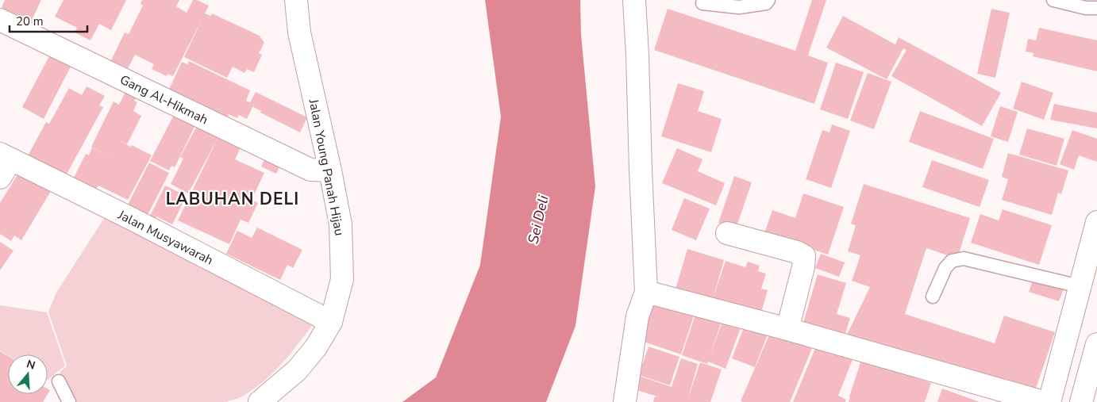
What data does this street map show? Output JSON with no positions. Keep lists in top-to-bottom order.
{
  "streets": {
    "main road": ["Gang Al-Hikmah", "Jalan Young Panah Hijau", "Jalan Musyawarah"]
  },
  "crossings": [
    ["Gang Al-Hikmah", "Jalan Young Panah Hijau"],
    ["Jalan Young Panah Hijau", "Jalan Musyawarah"]
  ],
  "districts": ["LABUHAN DELI"],
  "water": ["Sei Deli"],
  "scale_bar": "20 m",
  "north": "top"
}
